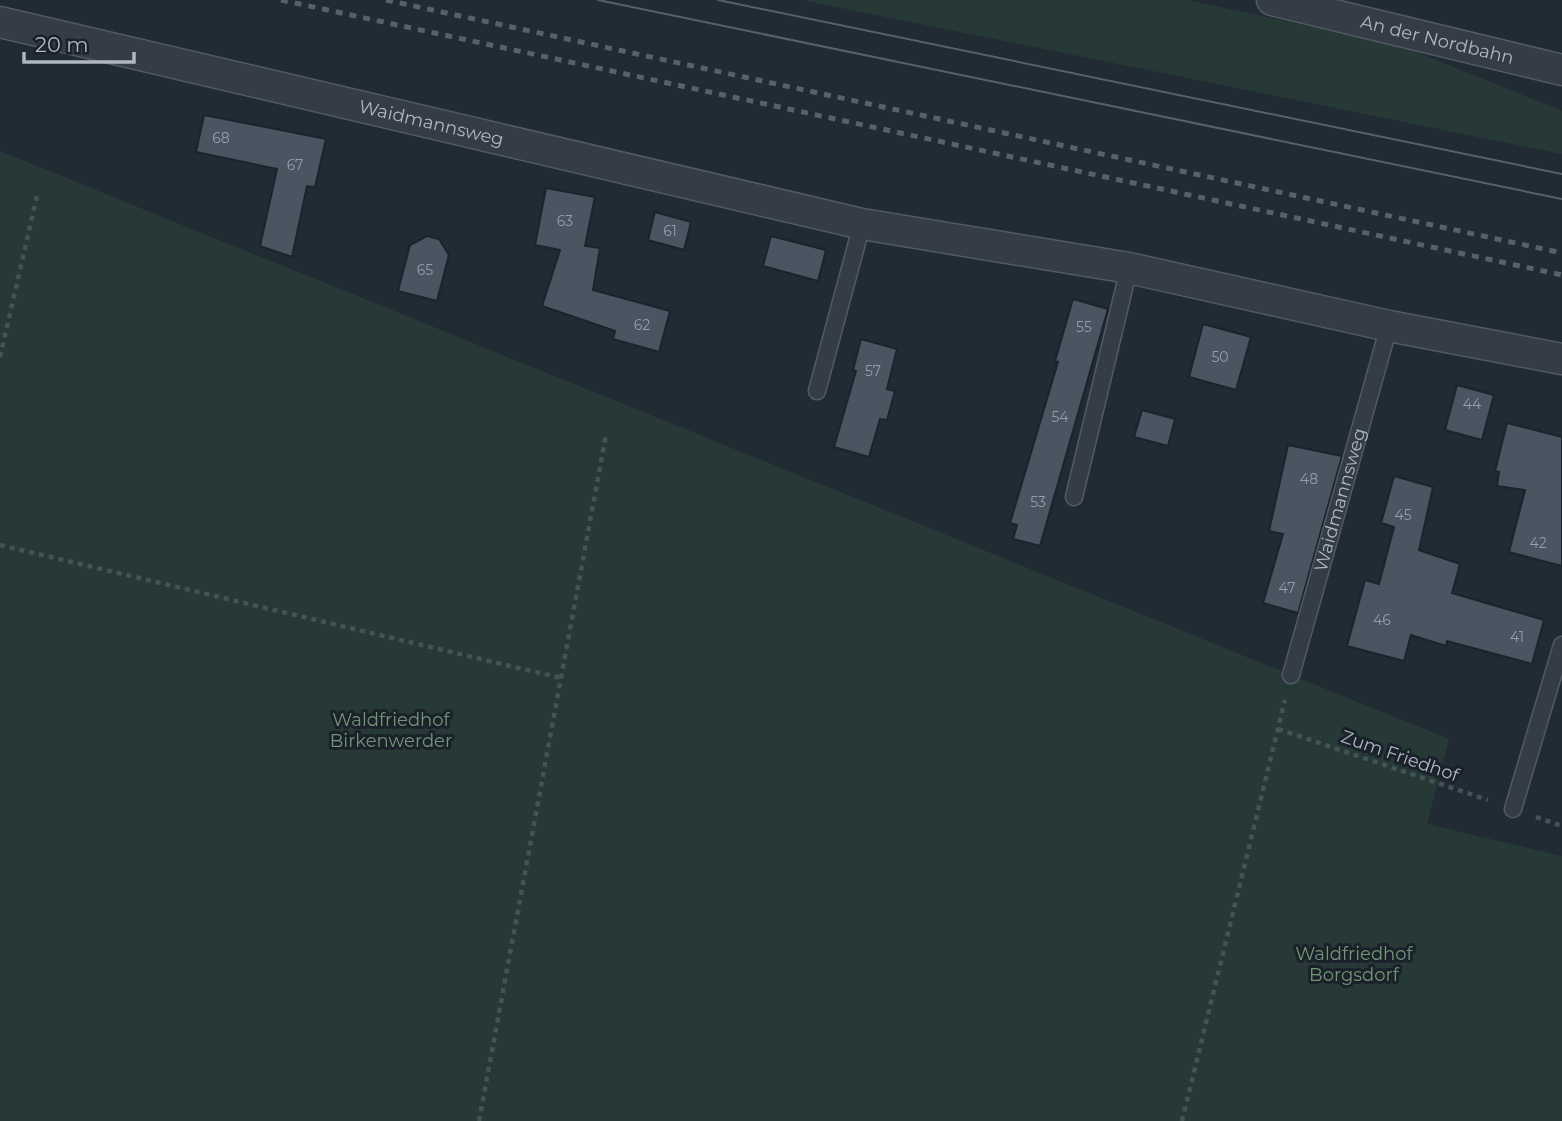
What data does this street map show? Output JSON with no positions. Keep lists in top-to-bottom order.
{
  "streets": {
    "street": ["An der Nordbahn", "Waidmannsweg"],
    "path": ["Zum Friedhof"]
  },
  "parks": ["Waldfriedhof Birkenwerder", "Waldfriedhof Borgsdorf"],
  "house_numbers": [
    "68",
    "67",
    "63",
    "61",
    "65",
    "62",
    "55",
    "50",
    "57",
    "44",
    "54",
    "48",
    "53",
    "45",
    "42",
    "47",
    "46",
    "41"
  ],
  "scale_bar": "20 m"
}
